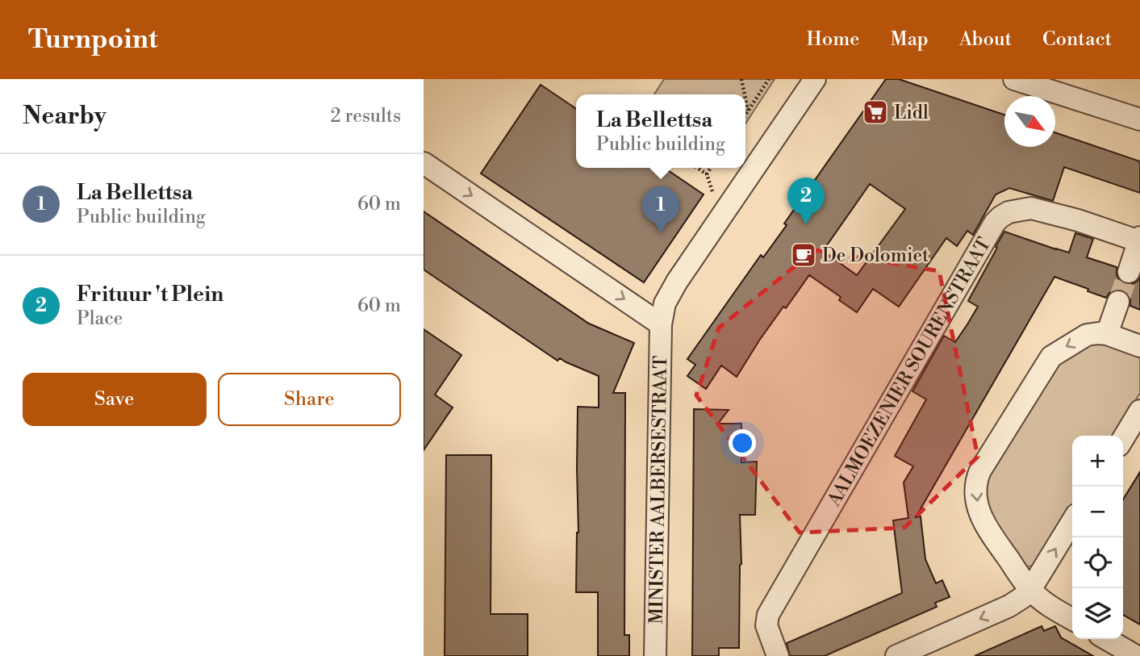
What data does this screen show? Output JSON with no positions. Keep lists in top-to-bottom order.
{
  "streets": {
    "street": ["AALMOEZENIER SOURENSTRAAT", "MINISTER AALBERSESTRAAT"]
  },
  "places": {
    "supermarket": ["Lidl"],
    "cafe": ["De Dolomiet"]
  },
  "north": "bottom right",
  "page": {
    "header": "Turnpoint",
    "nav": [
      "Home",
      "Map",
      "About",
      "Contact"
    ],
    "heading": ["Nearby", "2 results"],
    "popup": ["La Bellettsa", "Public building"],
    "list": [
      {
        "mark": "1",
        "name": "La Bellettsa",
        "note": "Public building",
        "value": "60 m"
      },
      {
        "mark": "2",
        "name": "Frituur 't Plein",
        "note": "Place",
        "value": "60 m"
      }
    ],
    "pins": ["2", "1"],
    "buttons": ["Save", "Share"],
    "map_buttons": ["+", "−"]
  }
}
